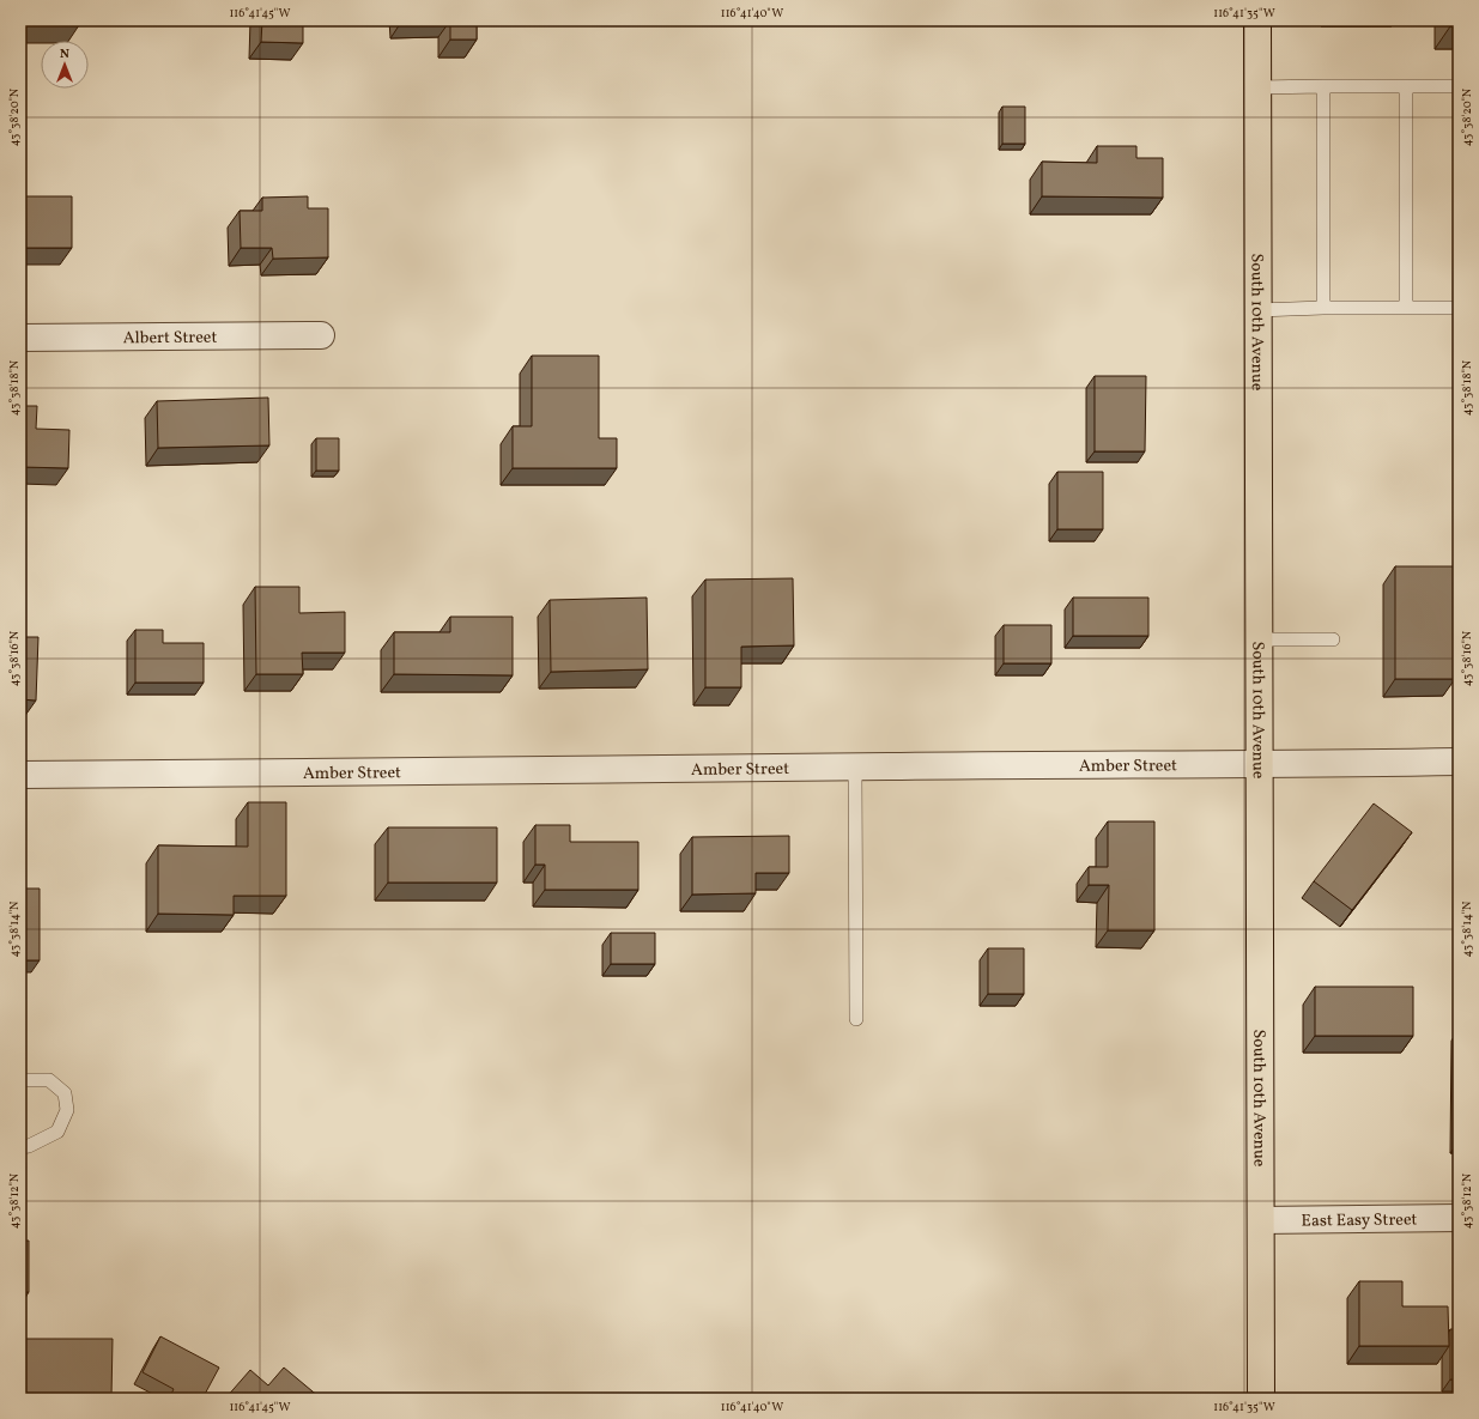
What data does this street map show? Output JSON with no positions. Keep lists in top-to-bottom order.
{
  "streets": {
    "main road": ["South 10th Avenue"],
    "street": ["Albert Street", "Amber Street", "East Easy Street"]
  },
  "crossings": [
    ["South 10th Avenue", "Amber Street"],
    ["South 10th Avenue", "East Easy Street"]
  ],
  "north": "top",
  "coordinates": [
    "116°41'45\"W",
    "116°41'40\"W",
    "116°41'35\"W",
    "43°38'20\"N",
    "43°38'18\"N",
    "43°38'16\"N",
    "43°38'14\"N",
    "43°38'12\"N"
  ]
}
